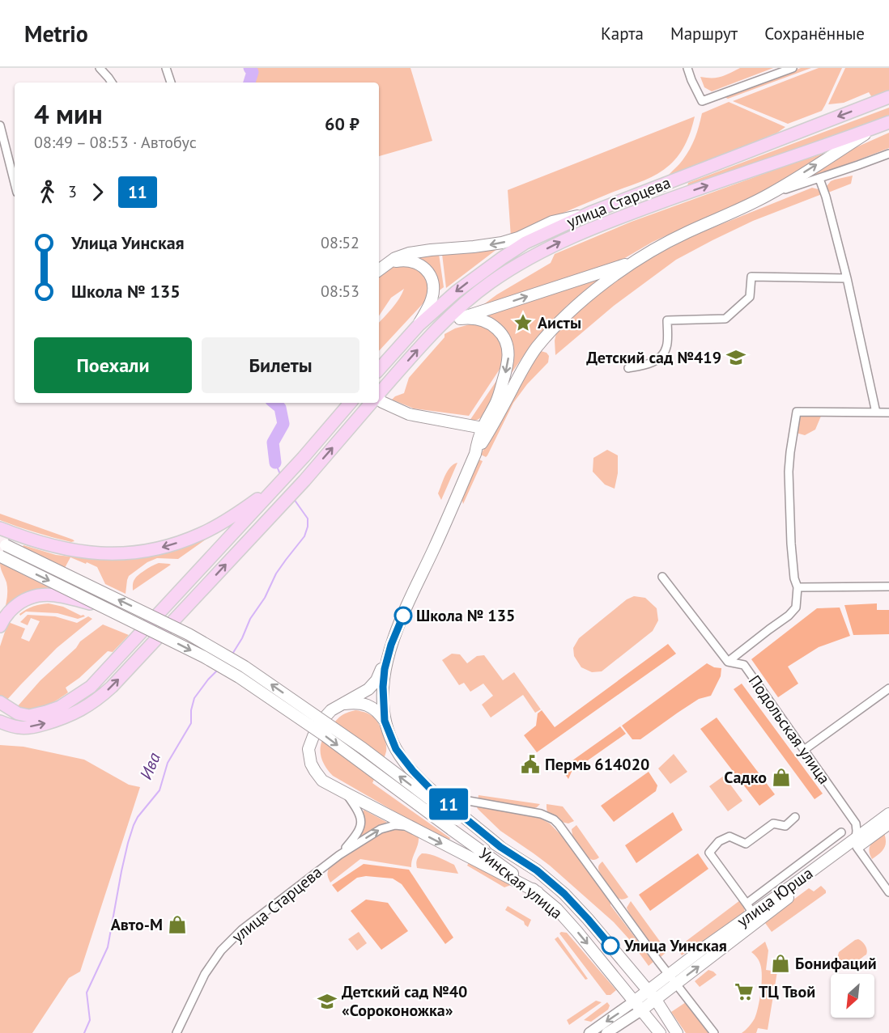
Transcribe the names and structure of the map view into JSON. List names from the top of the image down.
{
  "streets": {
    "main road": ["улица Старцева", "Уинская улица", "улица Юрша"],
    "street": ["Подольская улица"]
  },
  "crossings": [
    ["Подольская улица", "улица Юрша"],
    ["Уинская улица", "улица Юрша"]
  ],
  "water": ["Ива"],
  "places": {
    "place": ["Аисты"],
    "school or university": ["Детский сад №419", "Детский сад №40 «Сороконожка»"],
    "other": ["Школа № 135", "Улица Уинская"],
    "public building": ["Пермь 614020"],
    "shop": ["Садко", "Авто-М", "Бонифаций"],
    "supermarket": ["ТЦ Твой"]
  },
  "lines": ["bus line 11"],
  "north": "bottom left",
  "page": {
    "header": "Metrio",
    "nav": ["Карта", "Маршрут", "Сохранённые"],
    "on_map": "11",
    "heading": ["4 мин", "08:49 – 08:53 · Автобус", "60 ₽"],
    "legs": ["3", "11"],
    "list": [
      {
        "name": "Улица Уинская",
        "value": "08:52"
      },
      {
        "name": "Школа № 135",
        "value": "08:53"
      }
    ],
    "buttons": ["Поехали", "Билеты"]
  }
}
